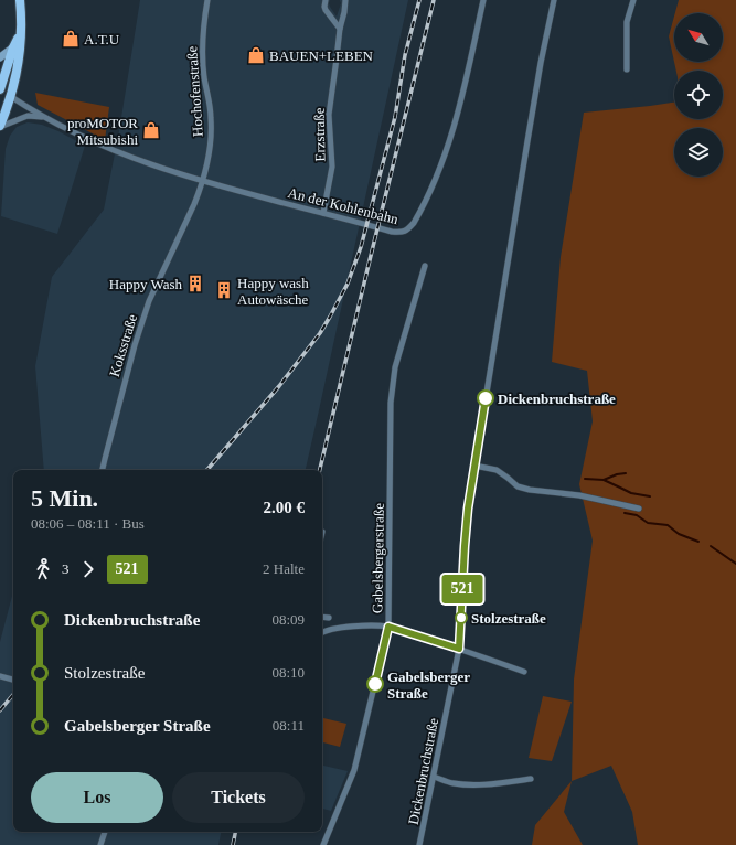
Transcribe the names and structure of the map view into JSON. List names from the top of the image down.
{
  "streets": {
    "street": [
      "Hochofenstraße",
      "Erzstraße",
      "An der Kohlenbahn",
      "Koksstraße",
      "Gabelsbergerstraße",
      "Dickenbruchstraße"
    ]
  },
  "crossings": [
    ["Hochofenstraße", "An der Kohlenbahn"],
    ["Hochofenstraße", "Koksstraße"],
    ["Erzstraße", "An der Kohlenbahn"],
    ["An der Kohlenbahn", "Koksstraße"]
  ],
  "places": {
    "shop": ["A.T.U", "BAUEN+LEBEN", "proMOTOR Mitsubishi"],
    "building": ["Happy Wash", "Happy wash Autowäsche"],
    "other": ["Dickenbruchstraße", "Stolzestraße", "Gabelsberger Straße"]
  },
  "lines": ["bus line 521"],
  "north": "top left",
  "page": {
    "on_map": "521",
    "heading": ["5 Min.", "08:06 – 08:11 · Bus", "2.00 €"],
    "legs": ["3", "521", "2 Halte"],
    "list": [
      {
        "name": "Dickenbruchstraße",
        "value": "08:09"
      },
      {
        "name": "Stolzestraße",
        "value": "08:10"
      },
      {
        "name": "Gabelsberger Straße",
        "value": "08:11"
      }
    ],
    "buttons": ["Los", "Tickets"]
  }
}
